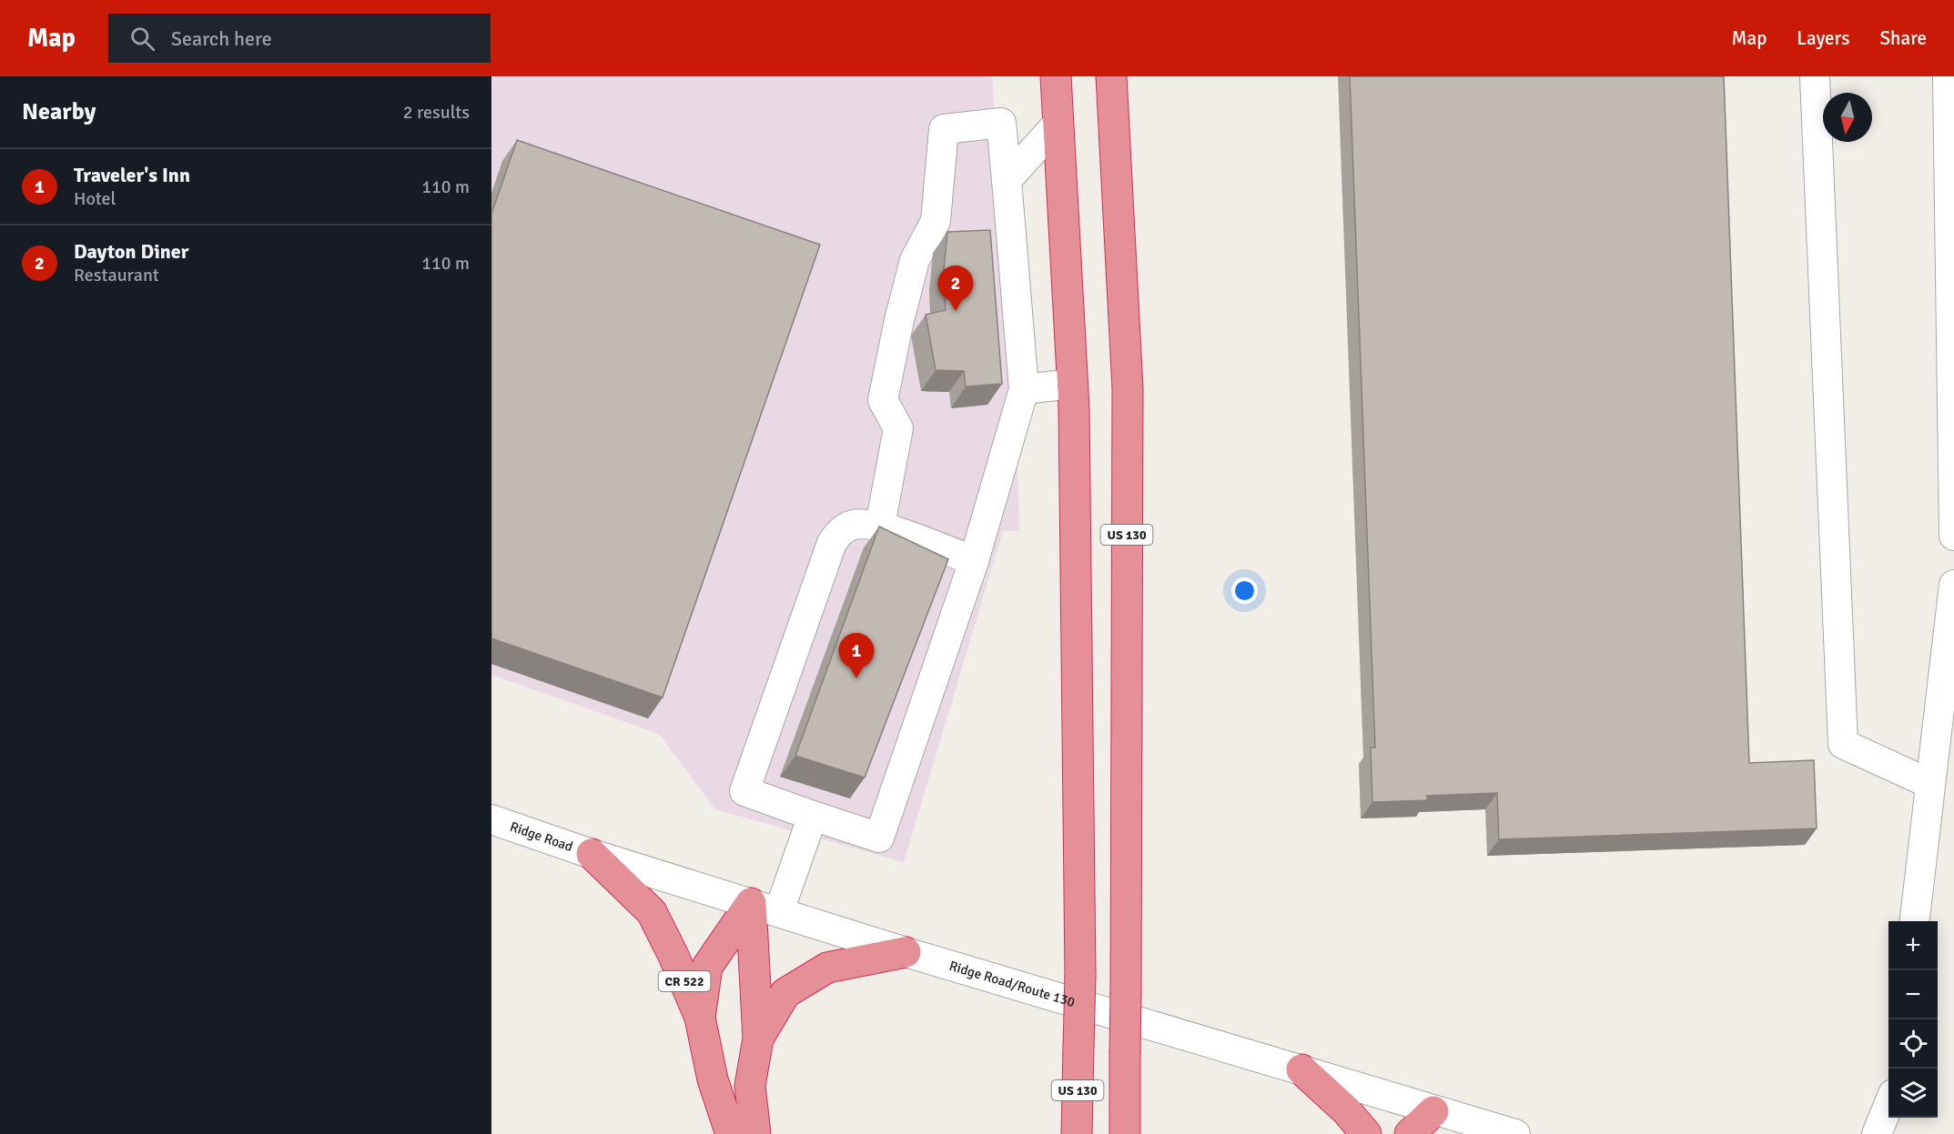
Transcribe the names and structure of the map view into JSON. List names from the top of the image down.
{
  "streets": {
    "highway": ["US 130", "CR 522"],
    "street": ["Ridge Road", "Ridge Road/Route 130"]
  },
  "crossings": [
    ["Ridge Road", "CR 522"],
    ["Ridge Road", "Ridge Road/Route 130"],
    ["CR 522", "Ridge Road/Route 130"]
  ],
  "north": "bottom",
  "page": {
    "header": "Map",
    "search": "Search here",
    "nav": ["Map", "Layers", "Share"],
    "heading": ["Nearby", "2 results"],
    "list": [
      {
        "mark": "1",
        "name": "Traveler's Inn",
        "note": "Hotel",
        "value": "110 m"
      },
      {
        "mark": "2",
        "name": "Dayton Diner",
        "note": "Restaurant",
        "value": "110 m"
      }
    ],
    "pins": ["2", "1"],
    "map_buttons": ["+", "−"]
  }
}
